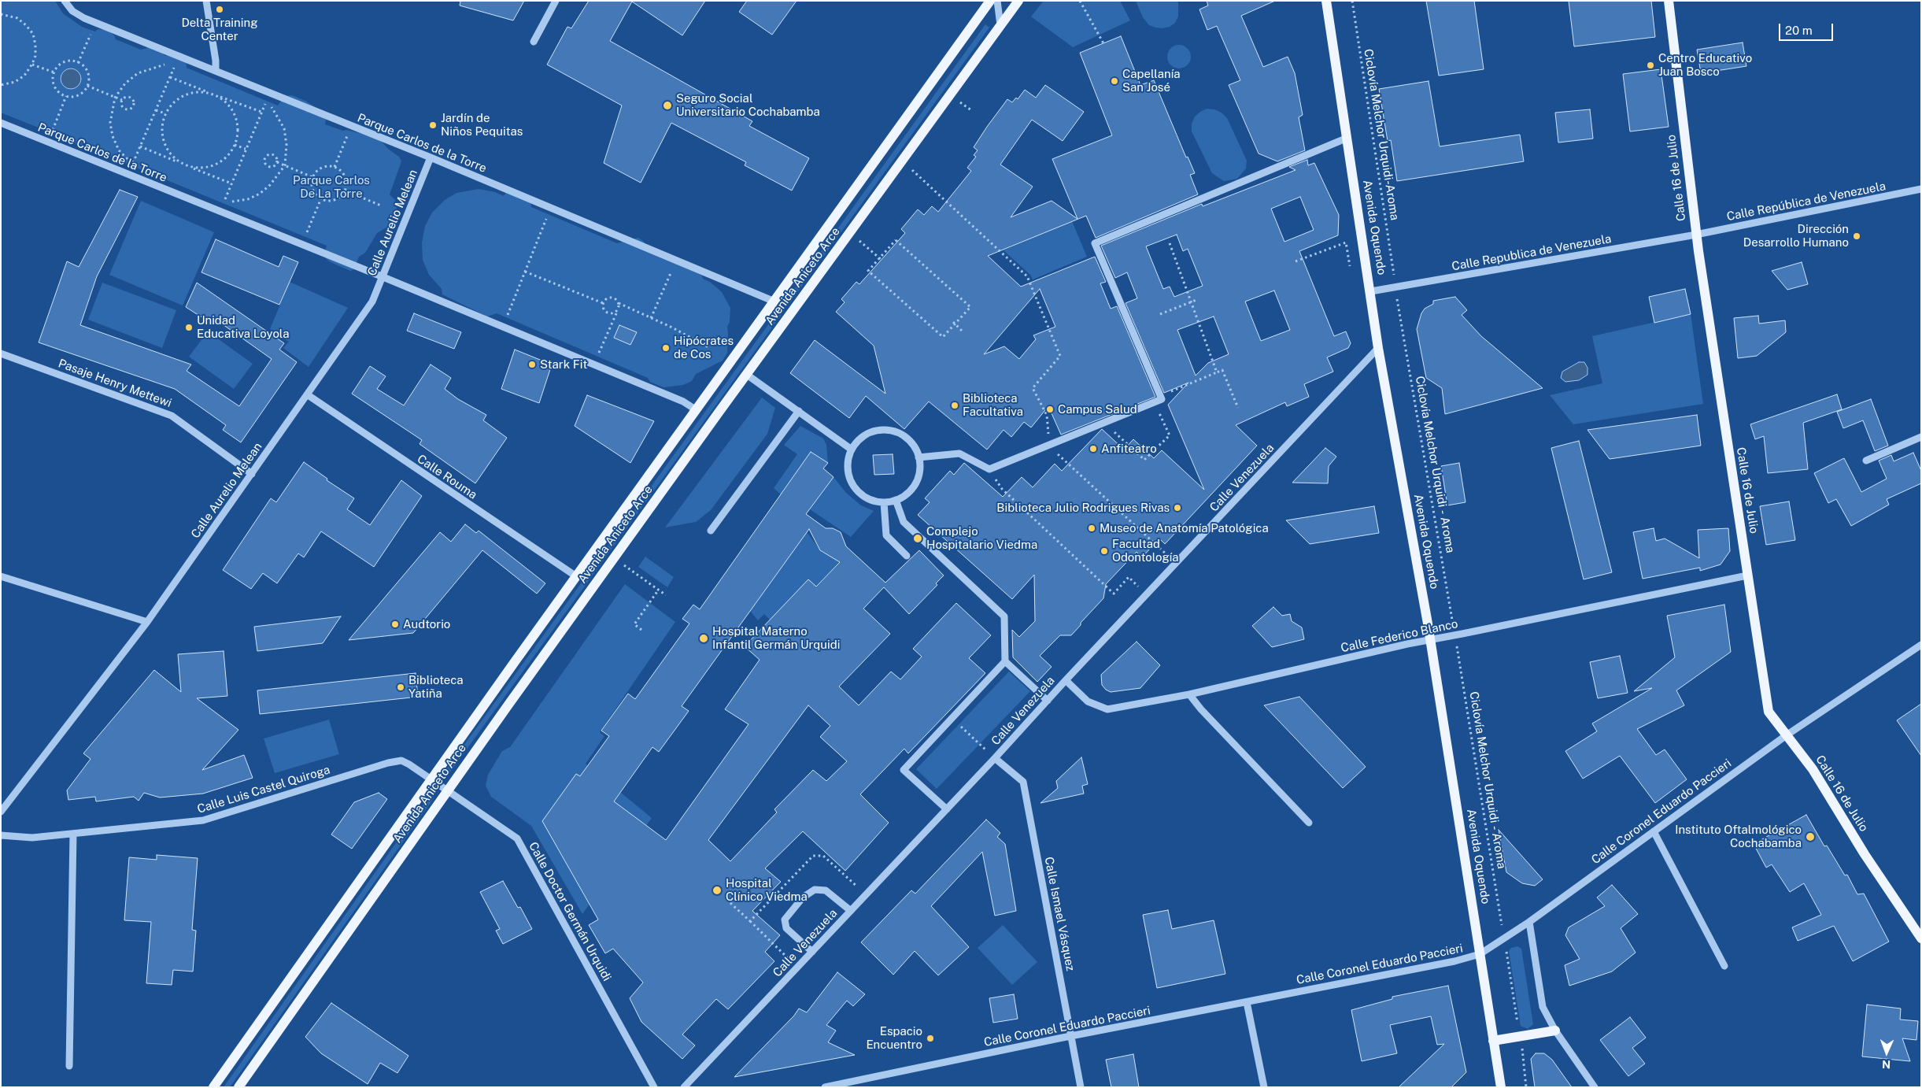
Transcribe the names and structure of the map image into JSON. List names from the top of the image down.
{
  "streets": {
    "main road": ["Calle 16 de Julio", "Avenida Oquendo", "Avenida Aniceto Arce"],
    "street": [
      "Parque Carlos de la Torre",
      "Calle República de Venezuela",
      "Calle Aurelio Melean",
      "Calle Republica de Venezuela",
      "Pasaje Henry Mettewi",
      "Calle Rouma",
      "Calle Venezuela",
      "Calle Federico Blanco",
      "Calle Luis Castel Quiroga",
      "Calle Coronel Eduardo Paccieri",
      "Calle Doctor Germán Urquidi",
      "Calle Ismael Vásquez"
    ],
    "path": ["Ciclovía Melchor Urquidi-Aroma", "Ciclovía Melchor Urquidi - Aroma"]
  },
  "crossings": [
    ["Parque Carlos de la Torre", "Calle Aurelio Melean"],
    ["Parque Carlos de la Torre", "Avenida Aniceto Arce"],
    ["Calle 16 de Julio", "Calle República de Venezuela"],
    ["Calle 16 de Julio", "Calle Republica de Venezuela"],
    ["Calle 16 de Julio", "Calle Federico Blanco"],
    ["Calle 16 de Julio", "Calle Coronel Eduardo Paccieri"],
    ["Calle República de Venezuela", "Calle Republica de Venezuela"],
    ["Calle Aurelio Melean", "Pasaje Henry Mettewi"],
    ["Calle Aurelio Melean", "Calle Rouma"],
    ["Avenida Oquendo", "Calle Republica de Venezuela"],
    ["Avenida Oquendo", "Calle Venezuela"],
    ["Avenida Oquendo", "Calle Federico Blanco"],
    ["Avenida Oquendo", "Calle Coronel Eduardo Paccieri"],
    ["Avenida Aniceto Arce", "Calle Rouma"],
    ["Avenida Aniceto Arce", "Calle Luis Castel Quiroga"],
    ["Avenida Aniceto Arce", "Calle Doctor Germán Urquidi"],
    ["Calle Venezuela", "Calle Federico Blanco"],
    ["Calle Venezuela", "Calle Ismael Vásquez"],
    ["Calle Luis Castel Quiroga", "Calle Doctor Germán Urquidi"],
    ["Calle Coronel Eduardo Paccieri", "Calle Ismael Vásquez"]
  ],
  "parks": ["Parque Carlos De La Torre"],
  "places": [
    "Delta Training Center",
    "Centro Educativo Juan Bosco",
    "Capellanía San José",
    "Seguro Social Universitario Cochabamba",
    "Jardín de Niños Pequitas",
    "Dirección Desarrollo Humano",
    "Unidad Educativa Loyola",
    "Hipócrates de Cos",
    "Stark Fit",
    "Biblioteca Facultativa",
    "Campus Salud",
    "Anfiteatro",
    "Biblioteca Julio Rodrigues Rivas",
    "Museo de Anatomía Patológica",
    "Complejo Hospitalario Viedma",
    "Facultad Odontología",
    "Audtorio",
    "Hospital Materno Infantil Germán Urquidi",
    "Biblioteca Yatiña",
    "Instituto Oftalmológico Cochabamba",
    "Hospital Clínico Viedma",
    "Espacio Encuentro"
  ],
  "scale_bar": "20 m",
  "north": "bottom"
}
